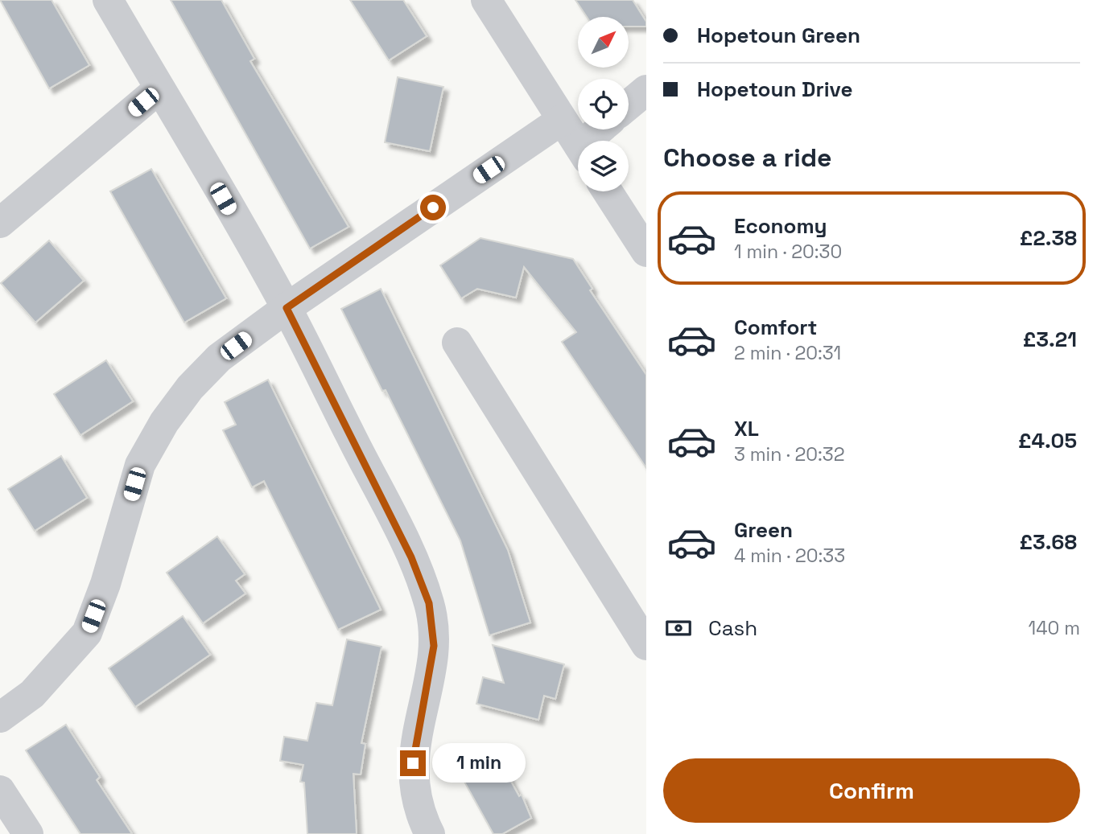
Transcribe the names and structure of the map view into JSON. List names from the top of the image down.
{
  "north": "top right",
  "page": {
    "banner": ["Hopetoun Green", "Hopetoun Drive"],
    "heading": "Choose a ride",
    "list": [
      {
        "name": "Economy",
        "note": "1 min · 20:30",
        "value": "£2.38"
      },
      {
        "name": "Comfort",
        "note": "2 min · 20:31",
        "value": "£3.21"
      },
      {
        "name": "XL",
        "note": "3 min · 20:32",
        "value": "£4.05"
      },
      {
        "name": "Green",
        "note": "4 min · 20:33",
        "value": "£3.68"
      }
    ],
    "pay": ["Cash", "140 m"],
    "bubble": "1 min",
    "buttons": "Confirm"
  }
}
